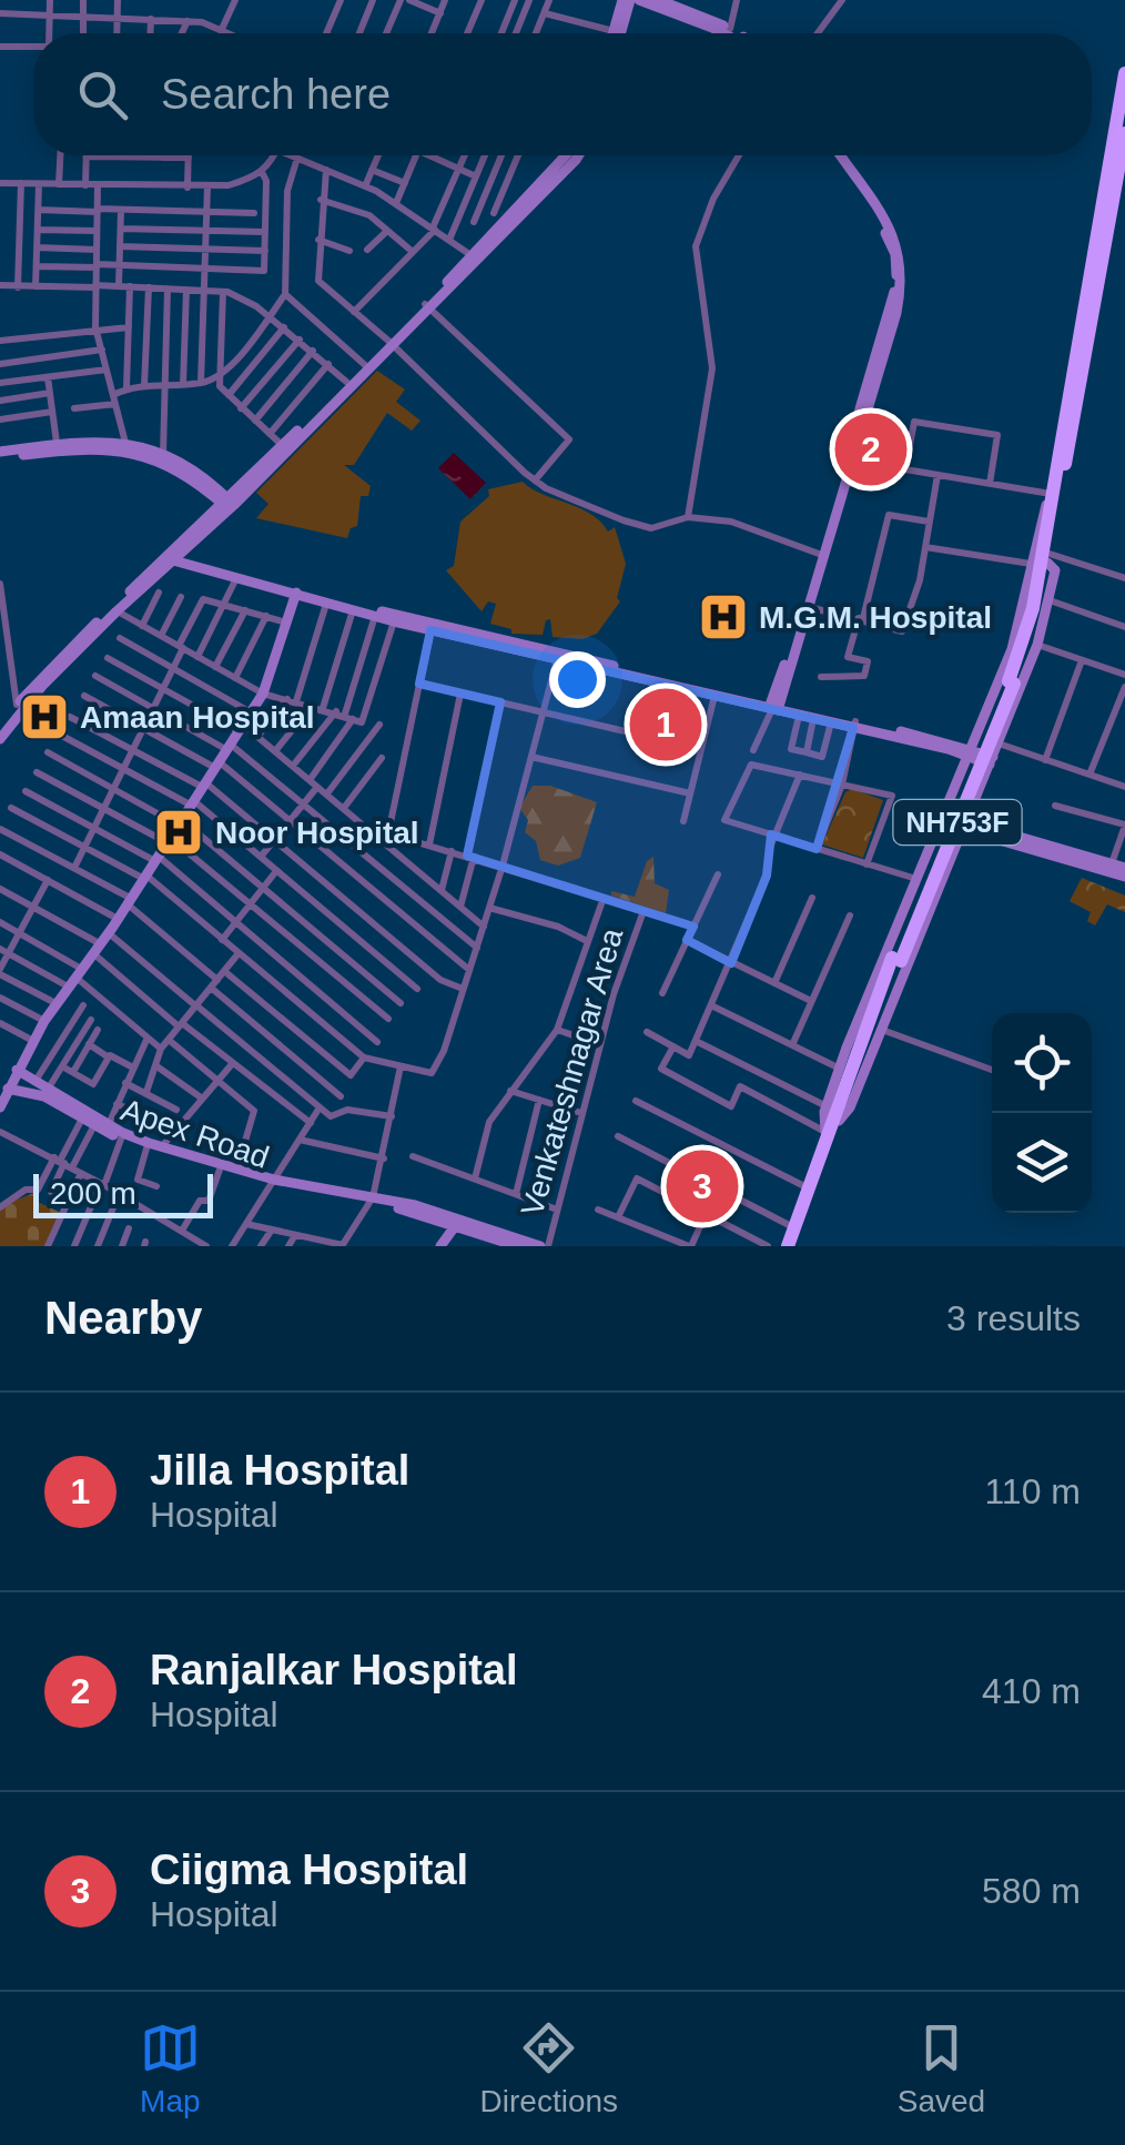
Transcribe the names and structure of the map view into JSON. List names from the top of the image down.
{
  "streets": {
    "highway": ["NH753F"],
    "street": ["Venkateshnagar Area", "Apex Road"]
  },
  "places": {
    "hospital": ["M.G.M. Hospital", "Amaan Hospital", "Noor Hospital"]
  },
  "scale_bar": "200 m",
  "page": {
    "search": "Search here",
    "pins": ["2", "1", "3"],
    "scale": "200 m",
    "heading": ["Nearby", "3 results"],
    "list": [
      {
        "mark": "1",
        "name": "Jilla Hospital",
        "note": "Hospital",
        "value": "110 m"
      },
      {
        "mark": "2",
        "name": "Ranjalkar Hospital",
        "note": "Hospital",
        "value": "410 m"
      },
      {
        "mark": "3",
        "name": "Ciigma Hospital",
        "note": "Hospital",
        "value": "580 m"
      }
    ],
    "nav": ["Map", "Directions", "Saved"]
  }
}
